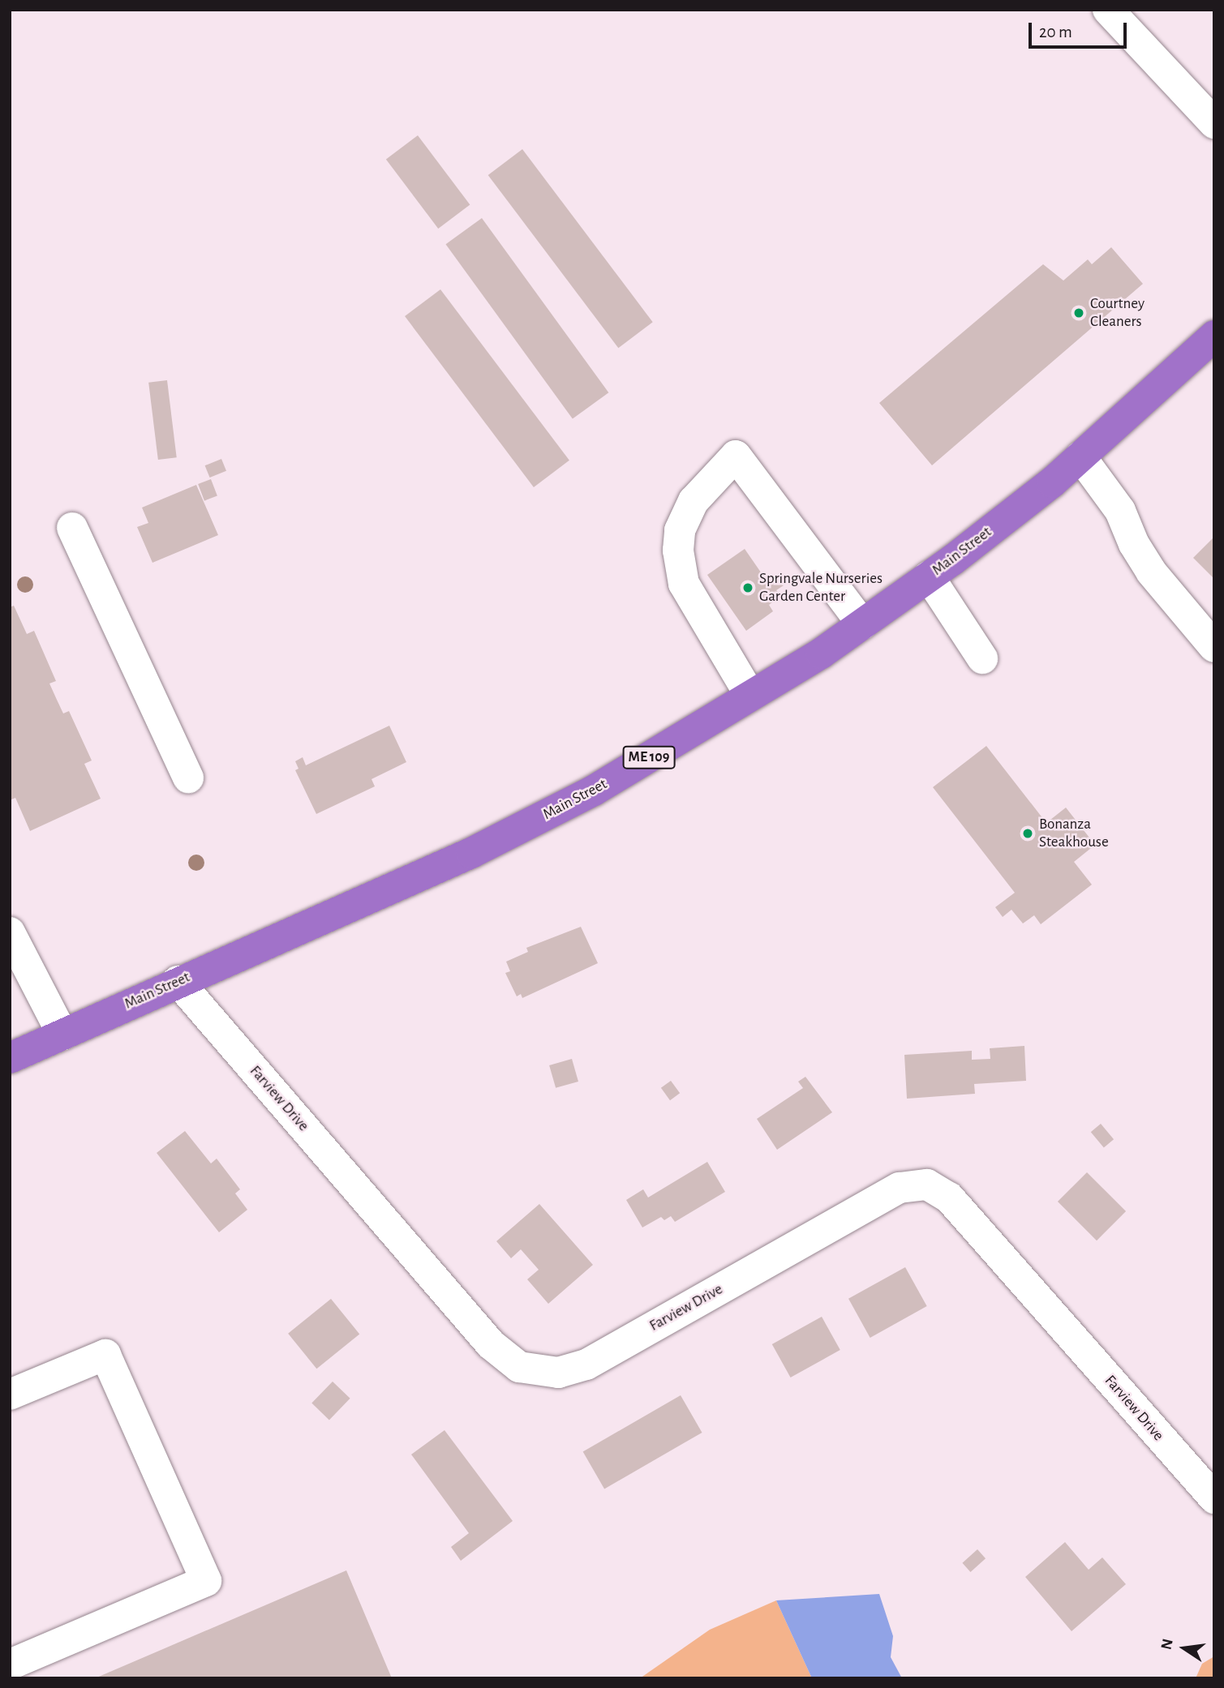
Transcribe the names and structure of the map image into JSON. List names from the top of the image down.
{
  "streets": {
    "highway": ["Main Street", "ME 109"],
    "street": ["Farview Drive"]
  },
  "crossings": [
    ["Main Street", "Farview Drive"]
  ],
  "places": ["Courtney Cleaners", "Springvale Nurseries Garden Center", "Bonanza Steakhouse"],
  "scale_bar": "20 m",
  "north": "left"
}
